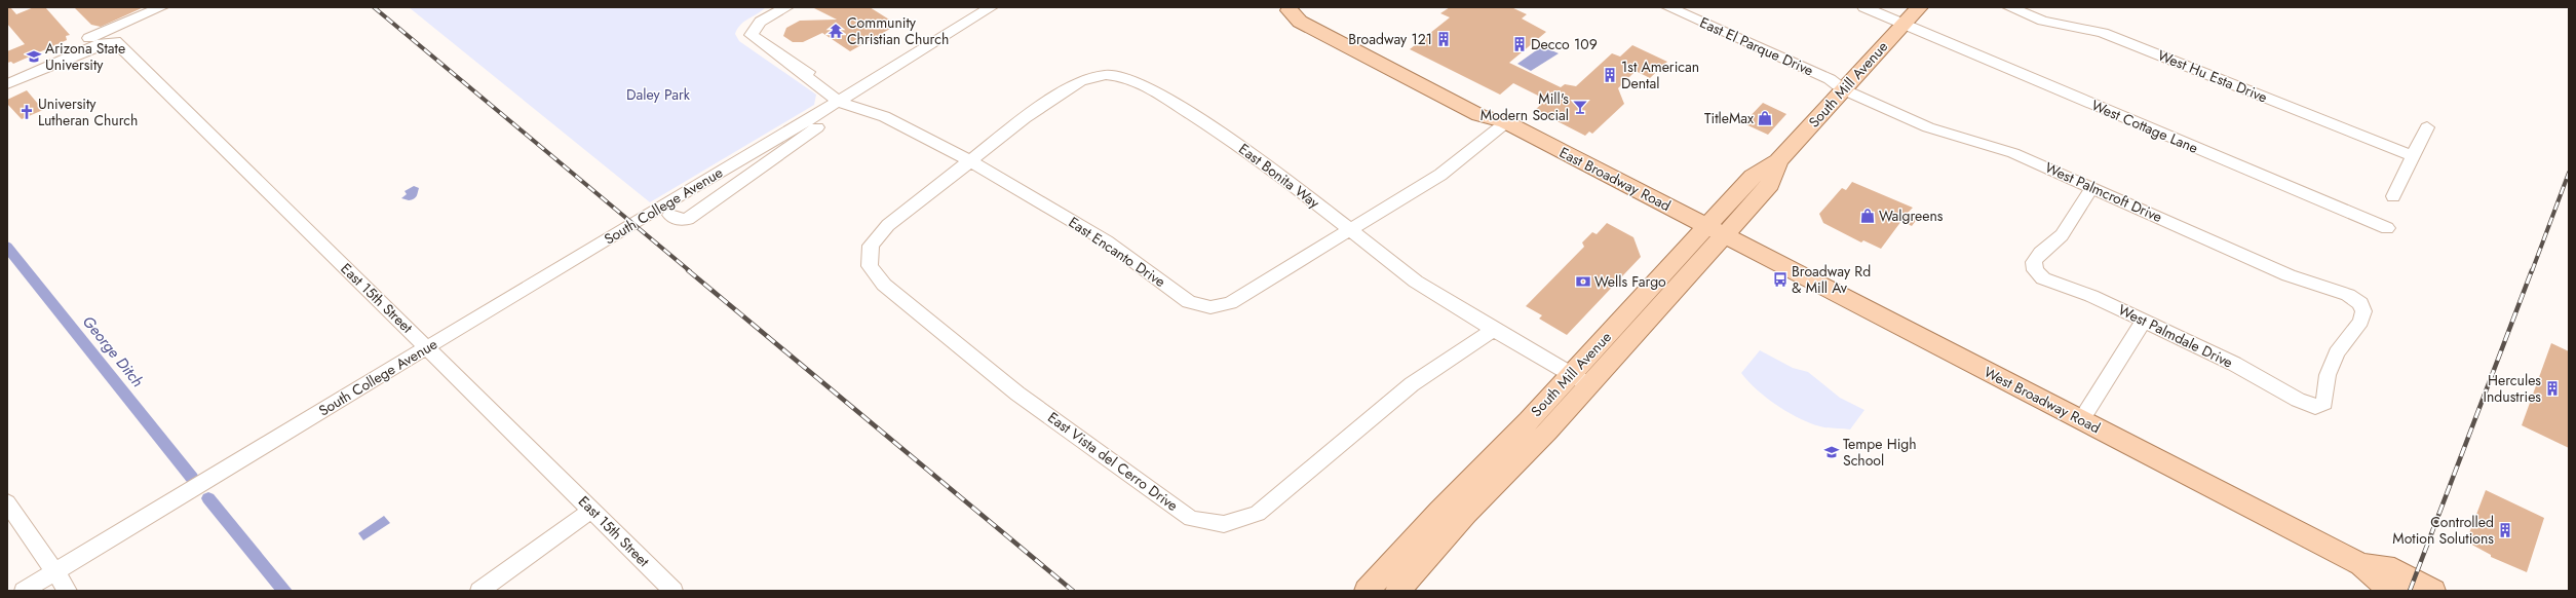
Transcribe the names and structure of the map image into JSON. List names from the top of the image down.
{
  "streets": {
    "main road": ["South Mill Avenue", "East Broadway Road", "West Broadway Road"],
    "street": [
      "East El Parque Drive",
      "West Hu Esta Drive",
      "West Cottage Lane",
      "East Bonita Way",
      "West Palmcroft Drive",
      "South College Avenue",
      "East Encanto Drive",
      "East 15th Street",
      "West Palmdale Drive",
      "East Vista del Cerro Drive"
    ]
  },
  "crossings": [
    ["East El Parque Drive", "South Mill Avenue"],
    ["East El Parque Drive", "West Palmcroft Drive"],
    ["South Mill Avenue", "West Cottage Lane"],
    ["South Mill Avenue", "East Bonita Way"],
    ["South Mill Avenue", "East Broadway Road"],
    ["South Mill Avenue", "West Palmcroft Drive"],
    ["South Mill Avenue", "West Broadway Road"],
    ["East Bonita Way", "East Encanto Drive"],
    ["East Bonita Way", "East Vista del Cerro Drive"],
    ["East Broadway Road", "East Encanto Drive"],
    ["East Broadway Road", "West Broadway Road"],
    ["West Palmcroft Drive", "West Palmdale Drive"],
    ["South College Avenue", "East Encanto Drive"],
    ["South College Avenue", "East 15th Street"],
    ["East Encanto Drive", "East Vista del Cerro Drive"]
  ],
  "water": ["George Ditch"],
  "parks": ["Daley Park"],
  "places": {
    "temple": ["Community Christian Church"],
    "building": [
      "Broadway 121",
      "Decco 109",
      "1st American Dental",
      "Hercules Industries",
      "Controlled Motion Solutions"
    ],
    "school or university": ["Arizona State University", "Tempe High School"],
    "bar": ["Mill's Modern Social"],
    "church": ["University Lutheran Church"],
    "shop": ["TitleMax", "Walgreens"],
    "bus stop": ["Broadway Rd & Mill Av"],
    "bank": ["Wells Fargo"]
  }
}
